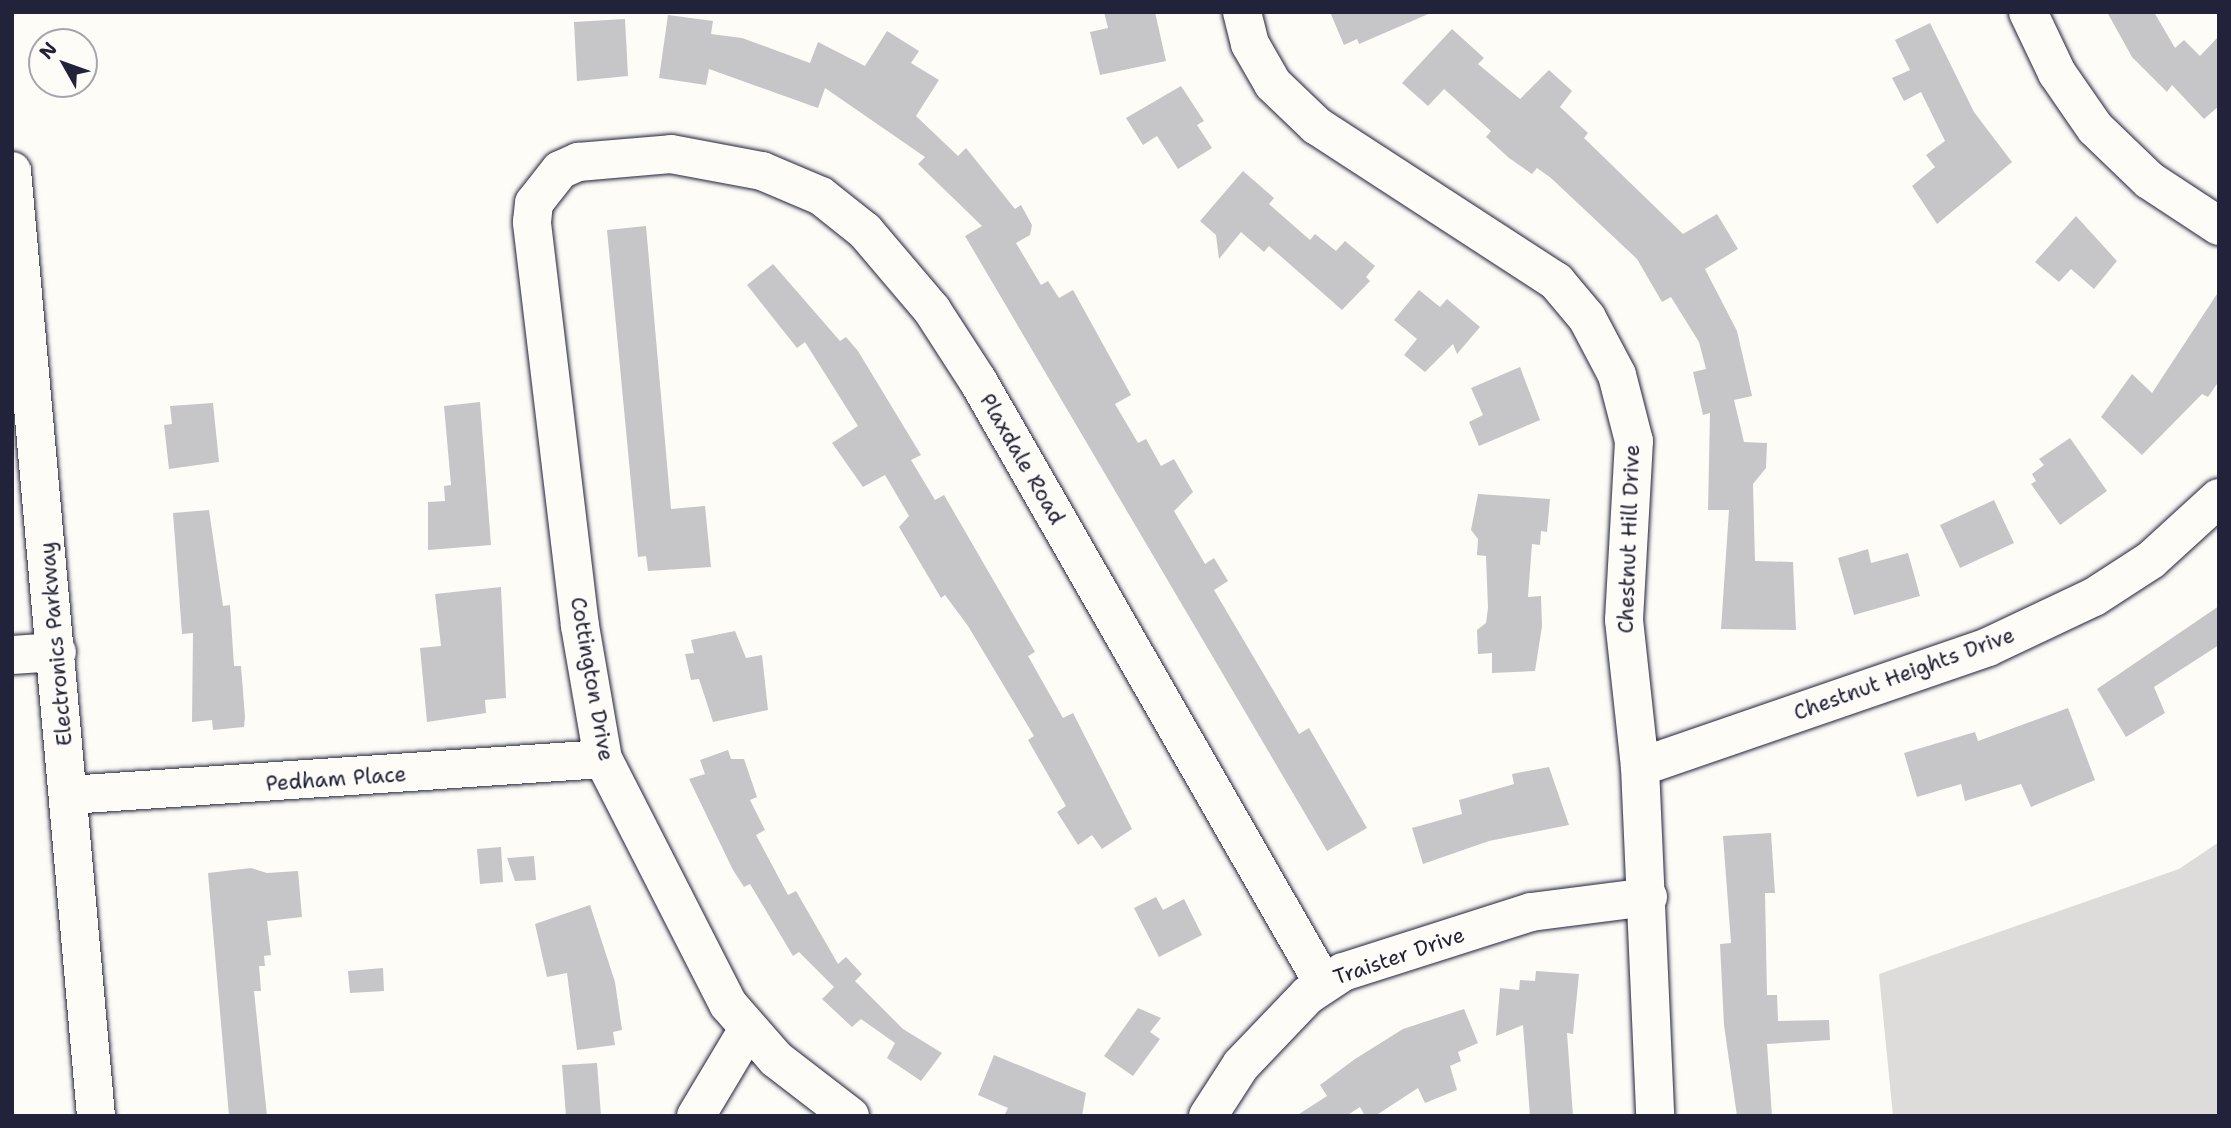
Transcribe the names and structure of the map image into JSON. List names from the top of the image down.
{
  "streets": {
    "street": [
      "Plaxdale Road",
      "Chestnut Hill Drive",
      "Electronics Parkway",
      "Chestnut Heights Drive",
      "Cottington Drive",
      "Pedham Place",
      "Traister Drive"
    ]
  },
  "crossings": [
    ["Plaxdale Road", "Cottington Drive"],
    ["Plaxdale Road", "Traister Drive"],
    ["Chestnut Hill Drive", "Chestnut Heights Drive"],
    ["Chestnut Hill Drive", "Traister Drive"],
    ["Electronics Parkway", "Pedham Place"],
    ["Cottington Drive", "Pedham Place"]
  ],
  "north": "top left"
}
